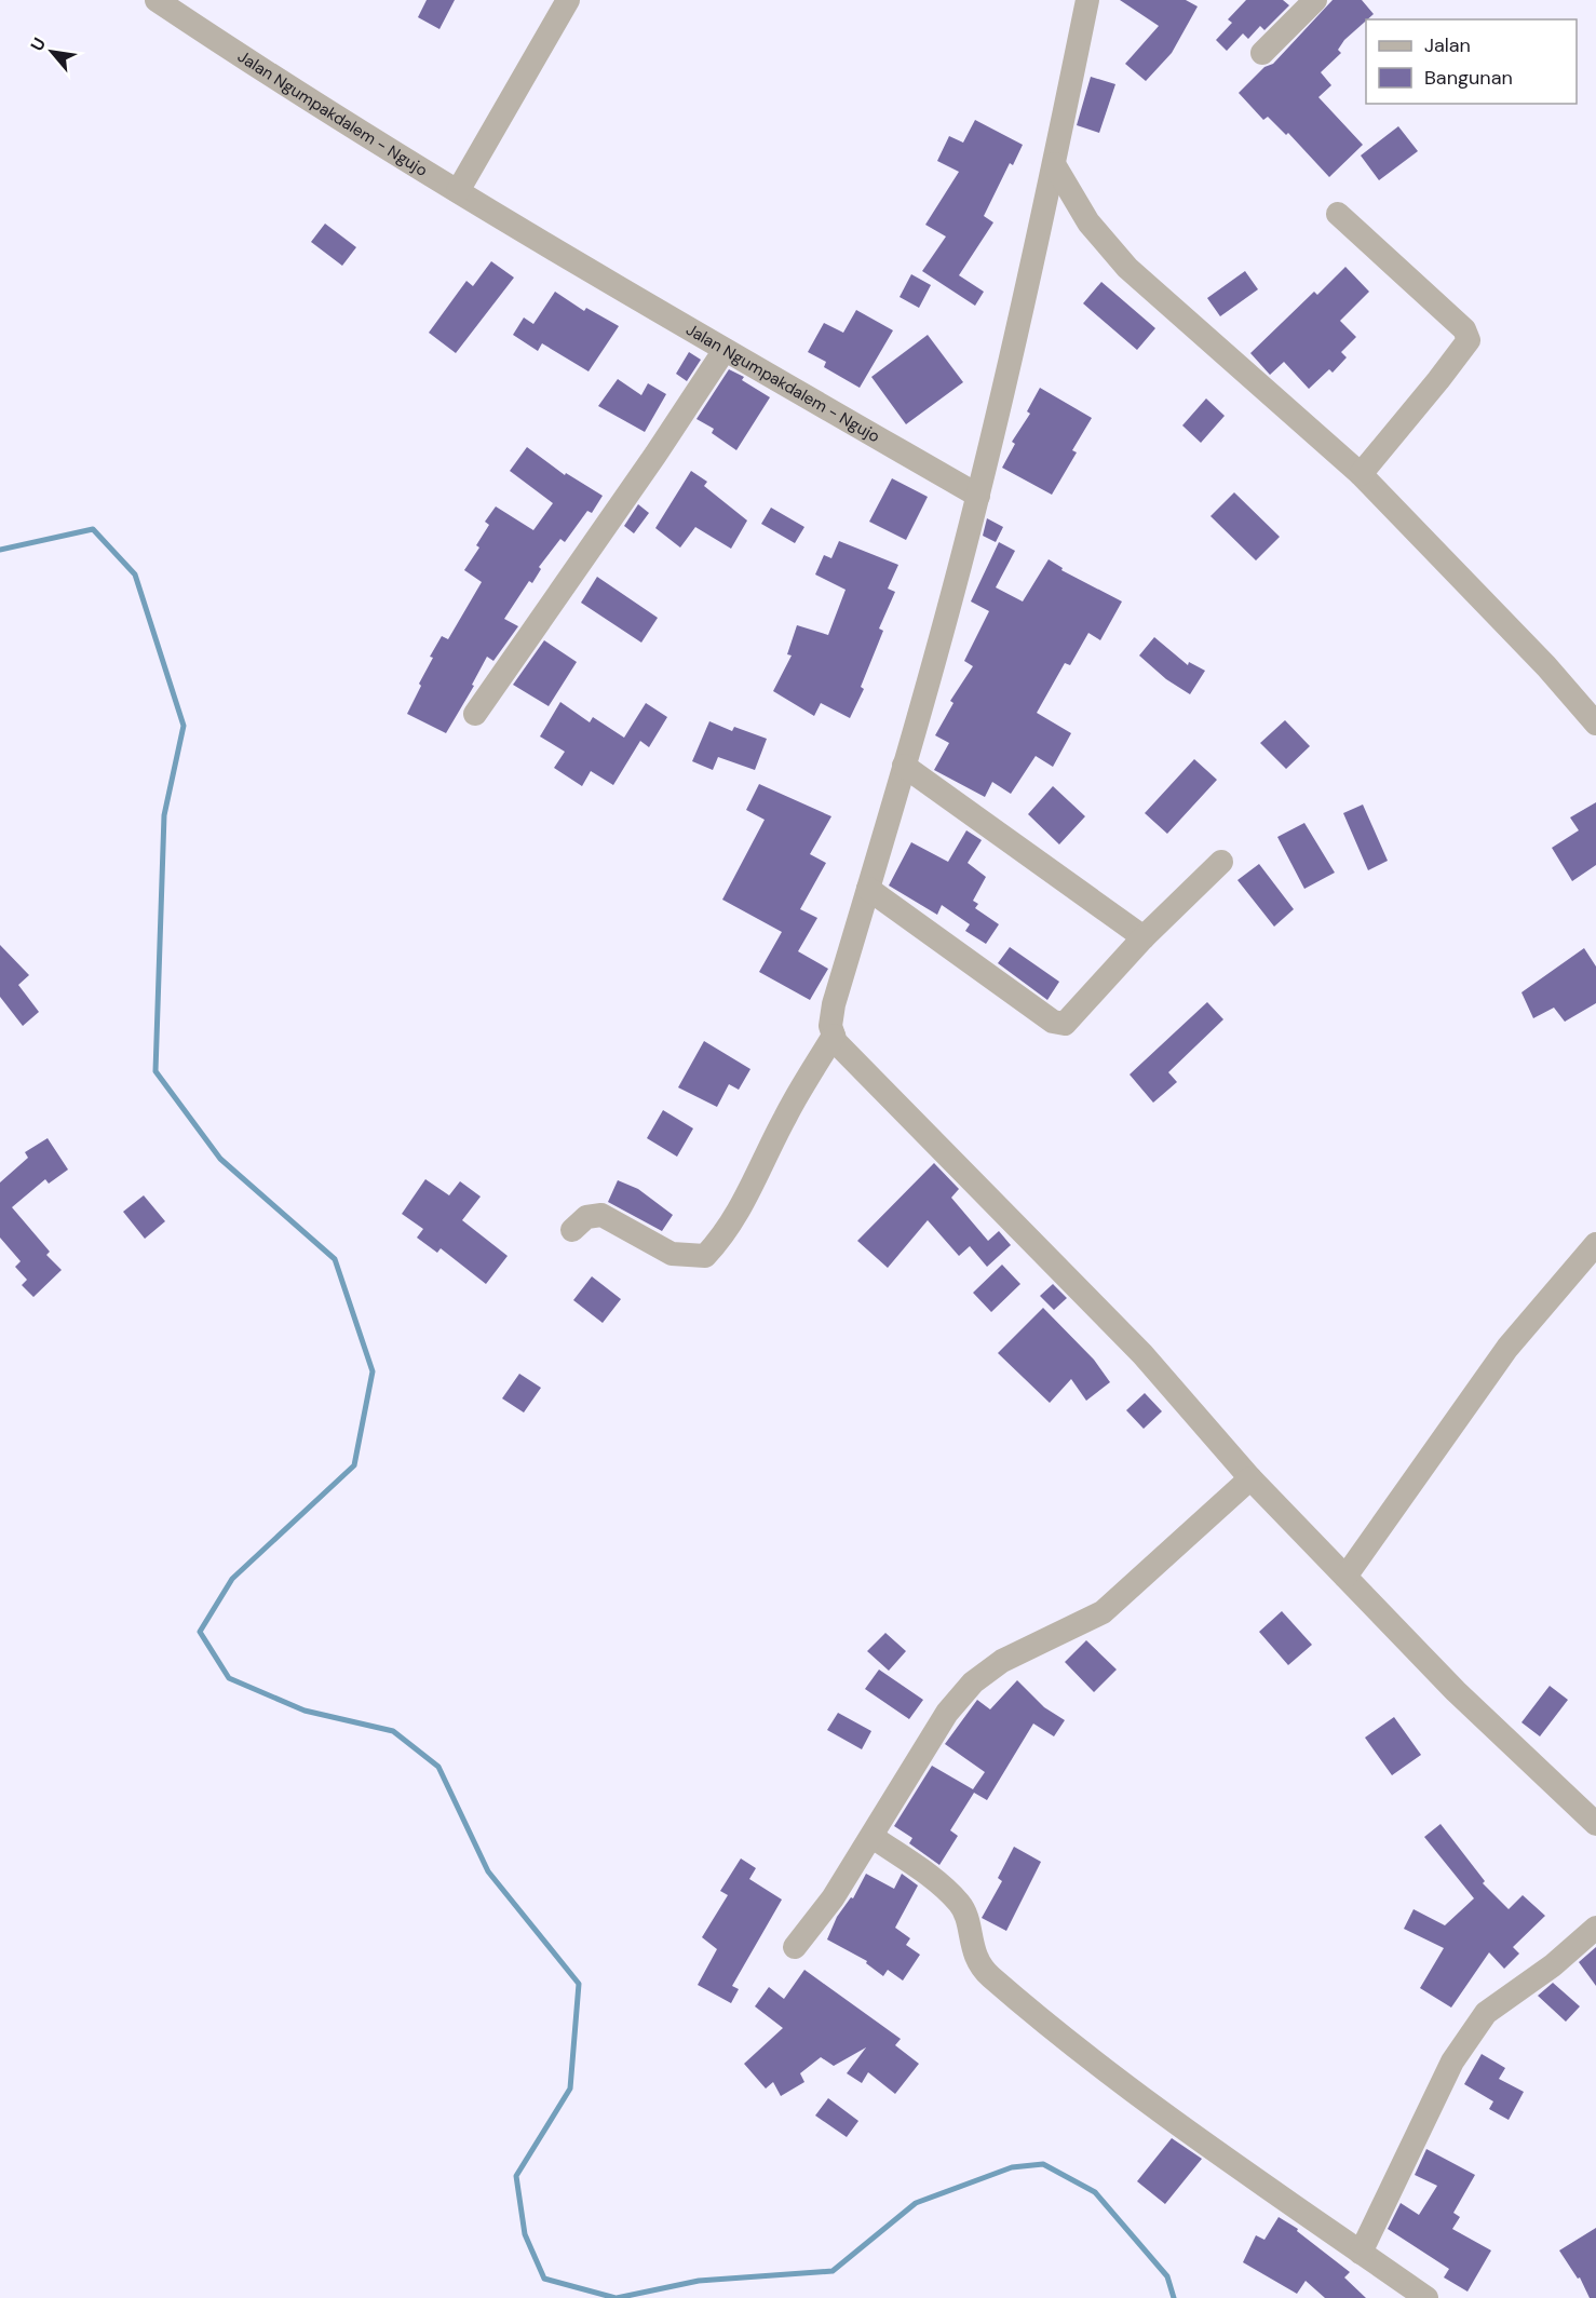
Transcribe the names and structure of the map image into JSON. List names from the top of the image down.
{
  "streets": {
    "street": ["Jalan Ngumpakdalem - Ngujo"]
  },
  "legend": ["Jalan", "Bangunan"],
  "north": "top left"
}
